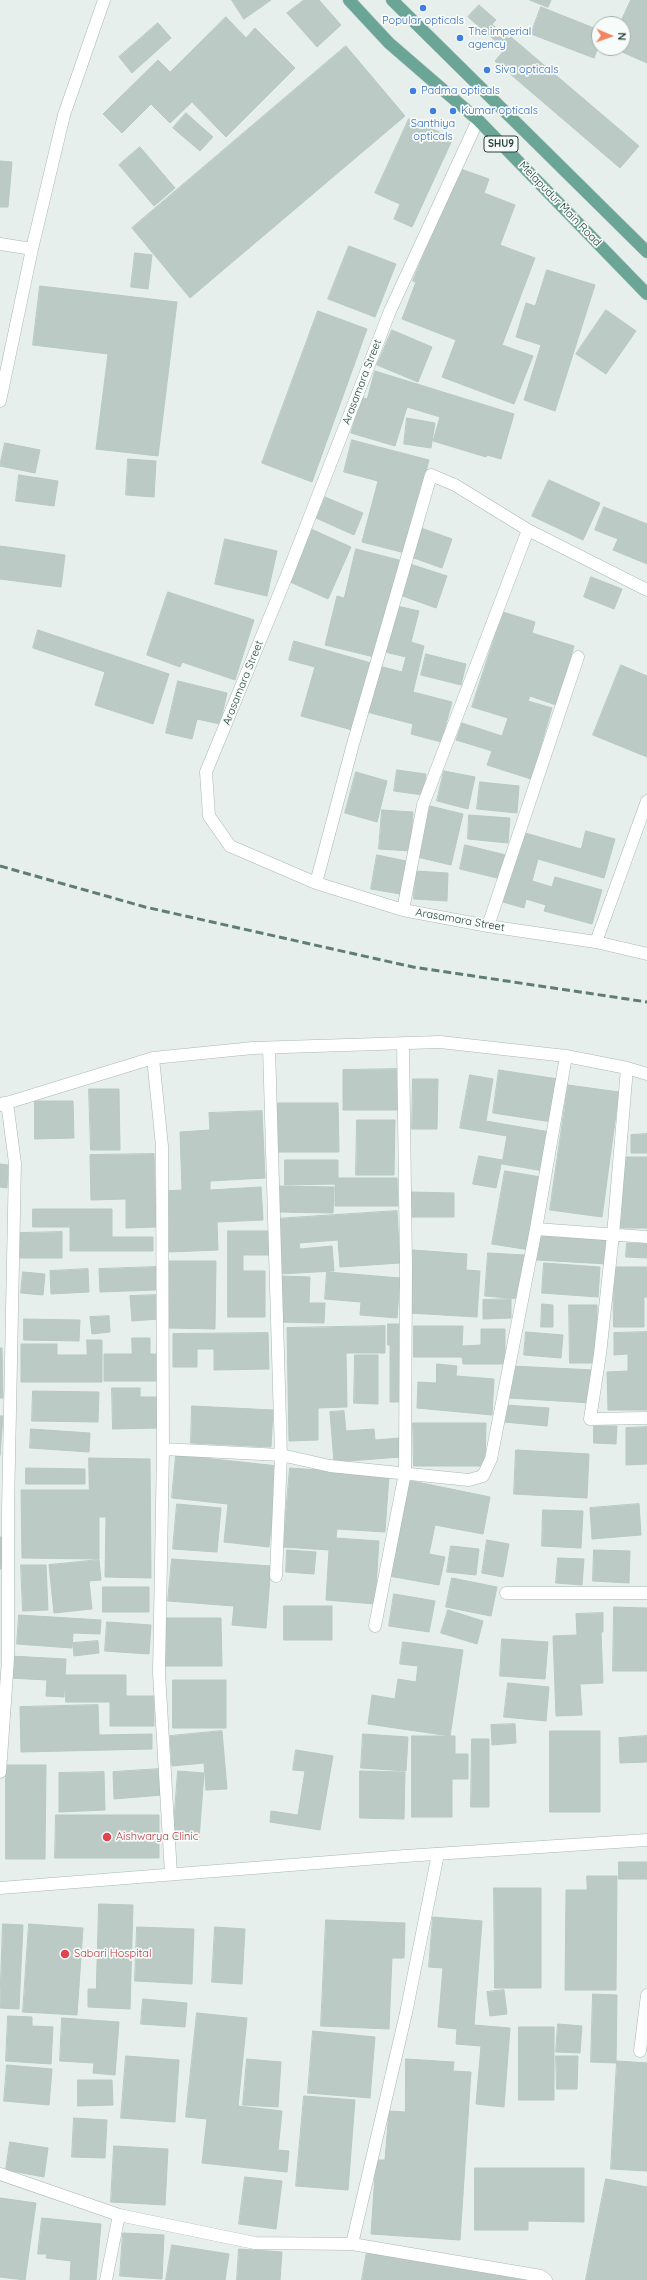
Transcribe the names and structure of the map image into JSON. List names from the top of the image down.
{
  "streets": {
    "main road": ["SHU9", "Melapudur Main Road"],
    "street": ["Arasamara Street"]
  },
  "crossings": [
    ["Melapudur Main Road", "Arasamara Street"]
  ],
  "places": [
    "Popular opticals",
    "The imperial agency",
    "Siva opticals",
    "Padma opticals",
    "Santhiya opticals",
    "Kumar opticals",
    "Aishwarya Clinic",
    "Sabari Hospital"
  ],
  "north": "right"
}
